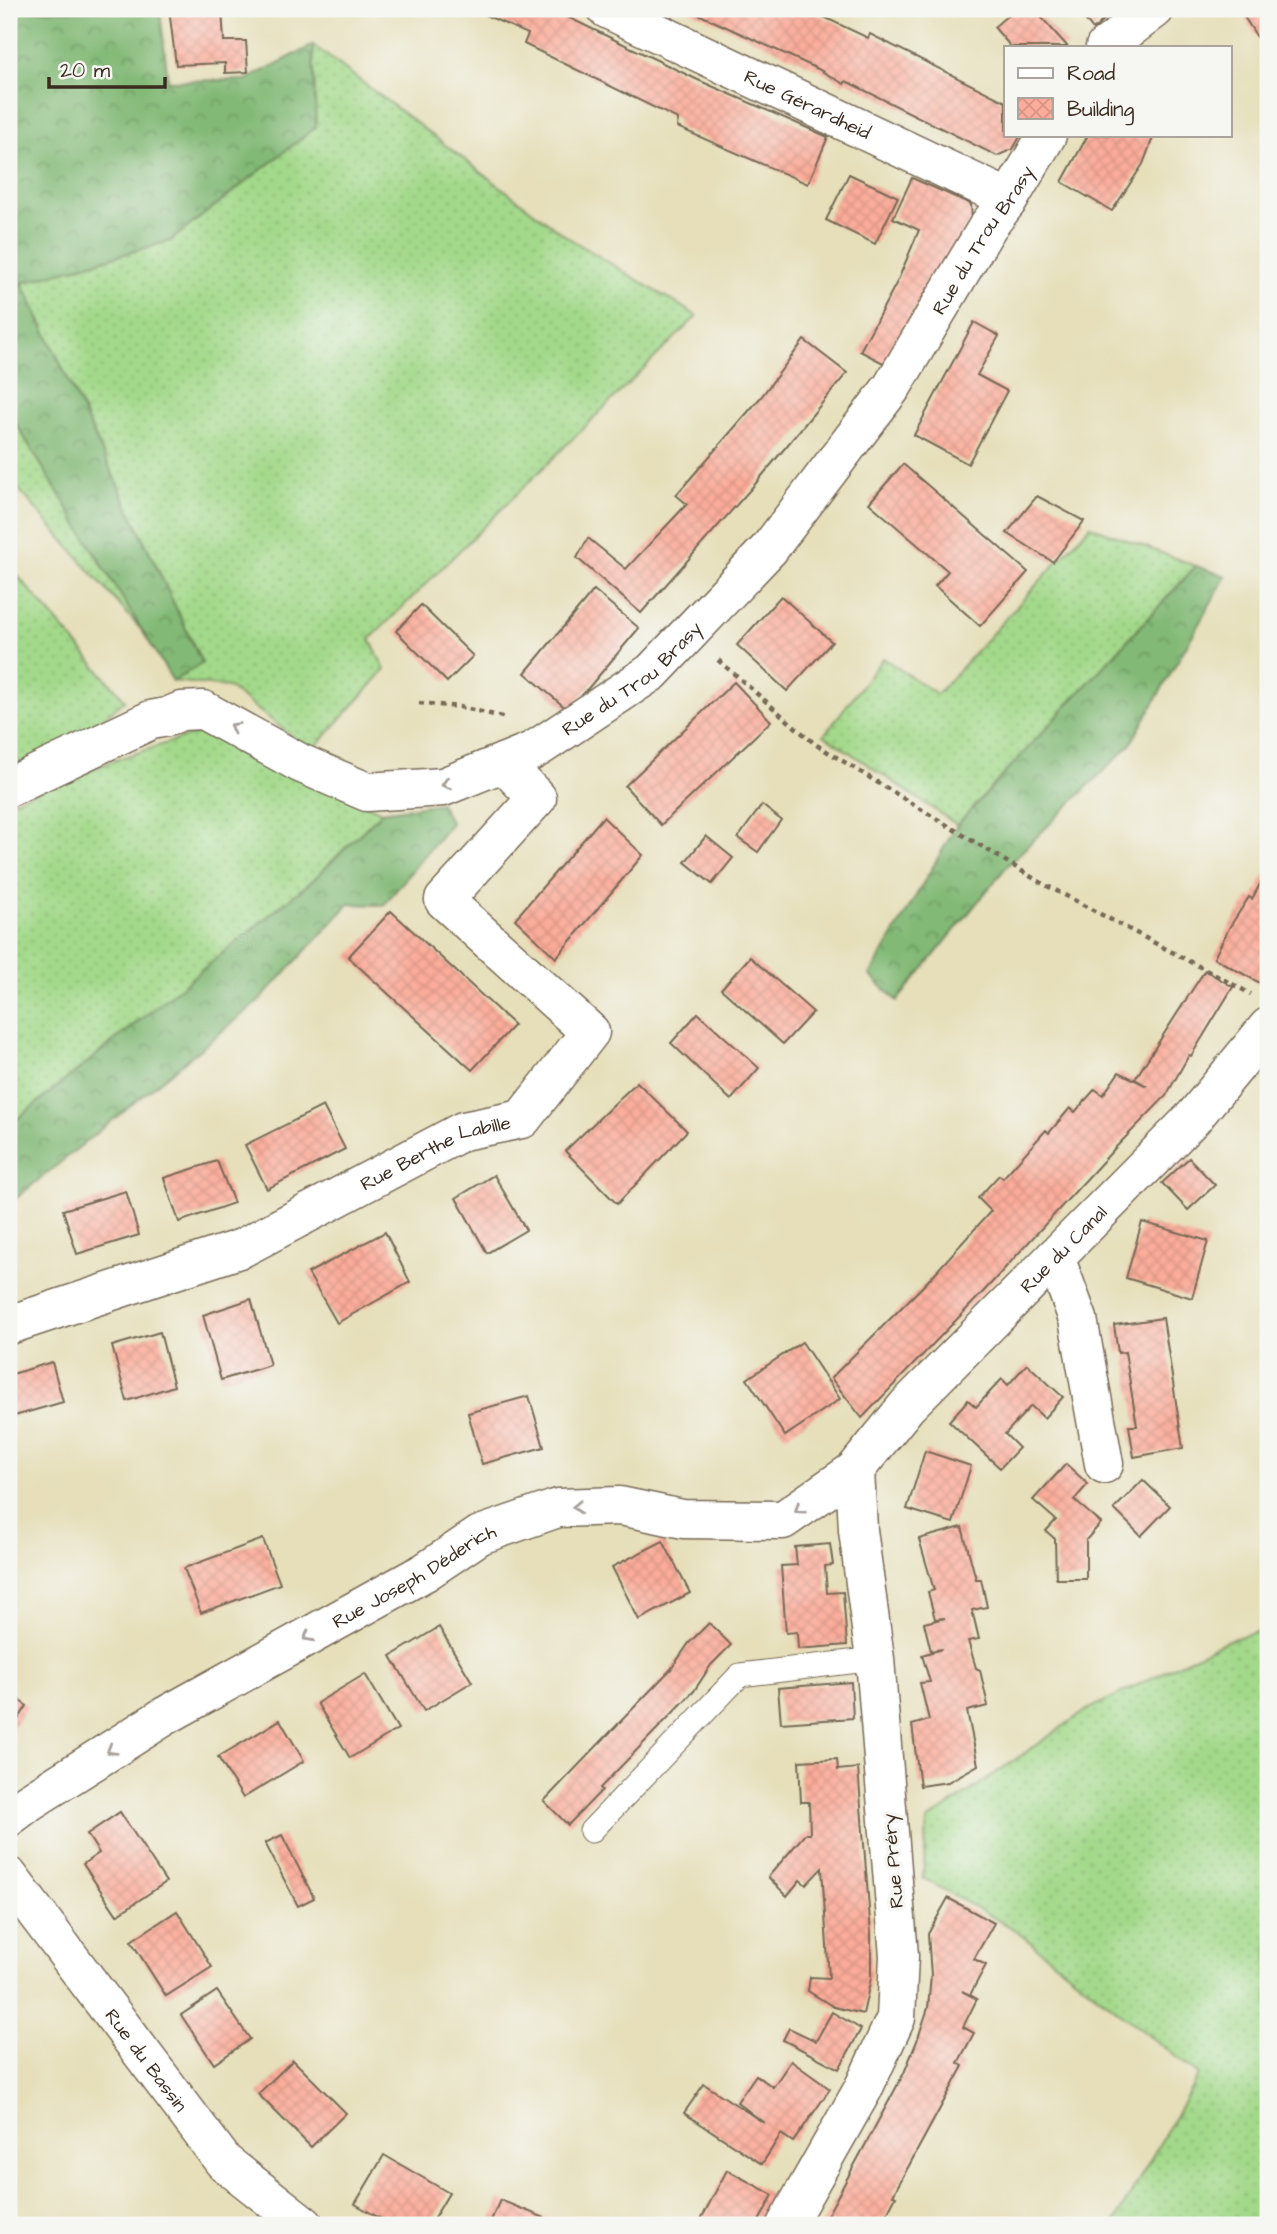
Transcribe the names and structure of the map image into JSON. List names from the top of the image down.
{
  "streets": {
    "street": [
      "Rue Gérardheid",
      "Rue du Trou Brasy",
      "Rue Berthe Labille",
      "Rue du Canal",
      "Rue Joseph Déderich",
      "Rue Préry",
      "Rue du Bassin"
    ]
  },
  "crossings": [
    ["Rue Gérardheid", "Rue du Trou Brasy"],
    ["Rue du Trou Brasy", "Rue Berthe Labille"],
    ["Rue du Canal", "Rue Joseph Déderich"],
    ["Rue du Canal", "Rue Préry"],
    ["Rue Joseph Déderich", "Rue Préry"]
  ],
  "one_way": ["Rue du Trou Brasy", "Rue Joseph Déderich"],
  "legend": ["Road", "Building"],
  "scale_bar": "20 m"
}
